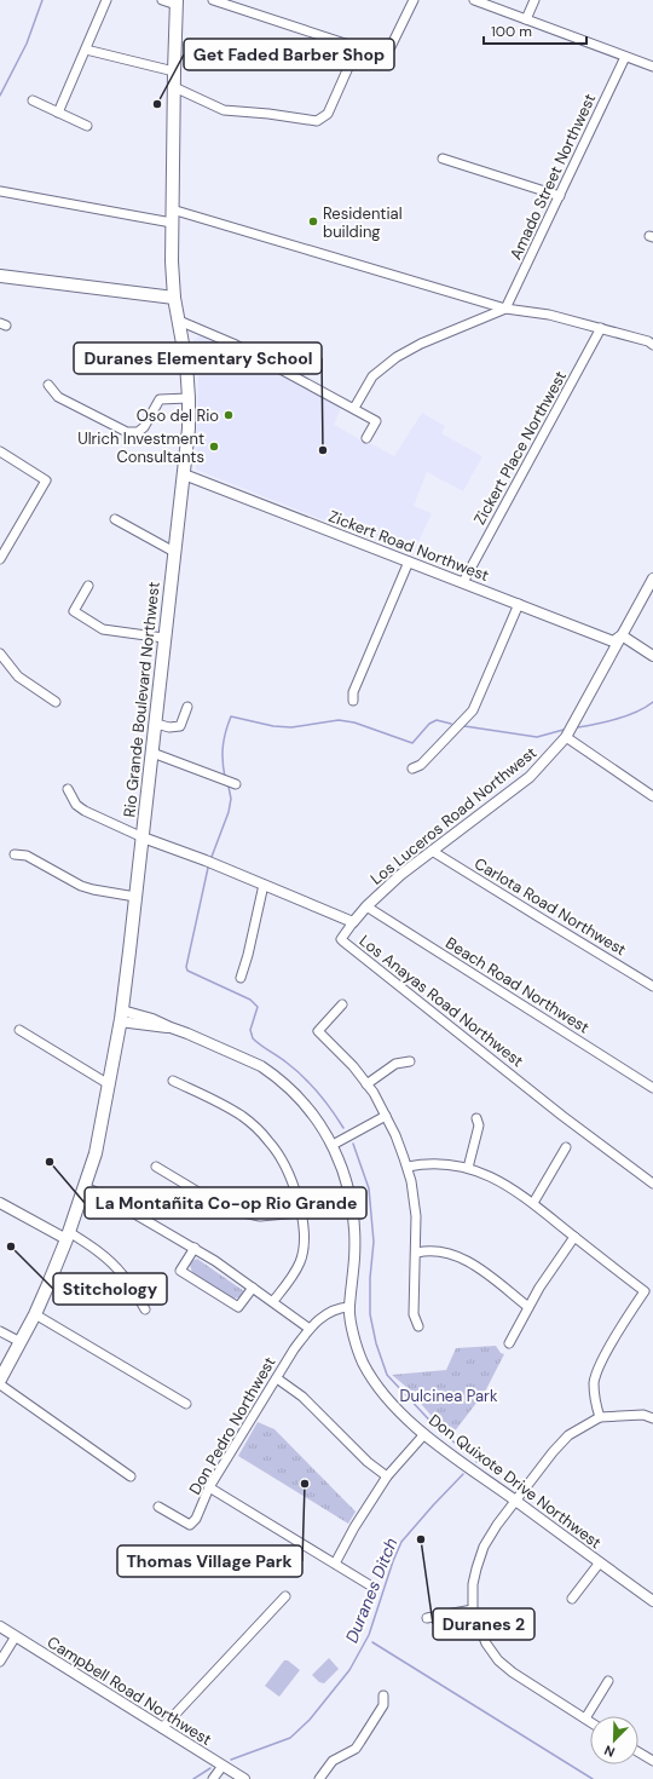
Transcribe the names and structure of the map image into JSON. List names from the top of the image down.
{
  "streets": {
    "main road": ["Rio Grande Boulevard Northwest"],
    "street": [
      "Amado Street Northwest",
      "Zickert Place Northwest",
      "Zickert Road Northwest",
      "Los Luceros Road Northwest",
      "Carlota Road Northwest",
      "Beach Road Northwest",
      "Los Anayas Road Northwest",
      "Don Pedro Northwest",
      "Don Quixote Drive Northwest",
      "Campbell Road Northwest"
    ]
  },
  "crossings": [
    ["Zickert Place Northwest", "Zickert Road Northwest"],
    ["Zickert Road Northwest", "Rio Grande Boulevard Northwest"],
    ["Zickert Road Northwest", "Los Luceros Road Northwest"],
    ["Rio Grande Boulevard Northwest", "Los Anayas Road Northwest"],
    ["Rio Grande Boulevard Northwest", "Don Quixote Drive Northwest"],
    ["Los Luceros Road Northwest", "Carlota Road Northwest"],
    ["Los Luceros Road Northwest", "Beach Road Northwest"],
    ["Los Luceros Road Northwest", "Los Anayas Road Northwest"],
    ["Don Pedro Northwest", "Don Quixote Drive Northwest"]
  ],
  "water": ["Duranes Ditch"],
  "parks": ["Dulcinea Park"],
  "places": [
    "Get Faded Barber Shop",
    "Residential building",
    "Oso del Rio",
    "Ulrich Investment Consultants",
    "Duranes Elementary School",
    "La Montañita Co-op Rio Grande",
    "Stitchology",
    "Thomas Village Park",
    "Duranes 2"
  ],
  "scale_bar": "100 m",
  "north": "bottom left"
}
